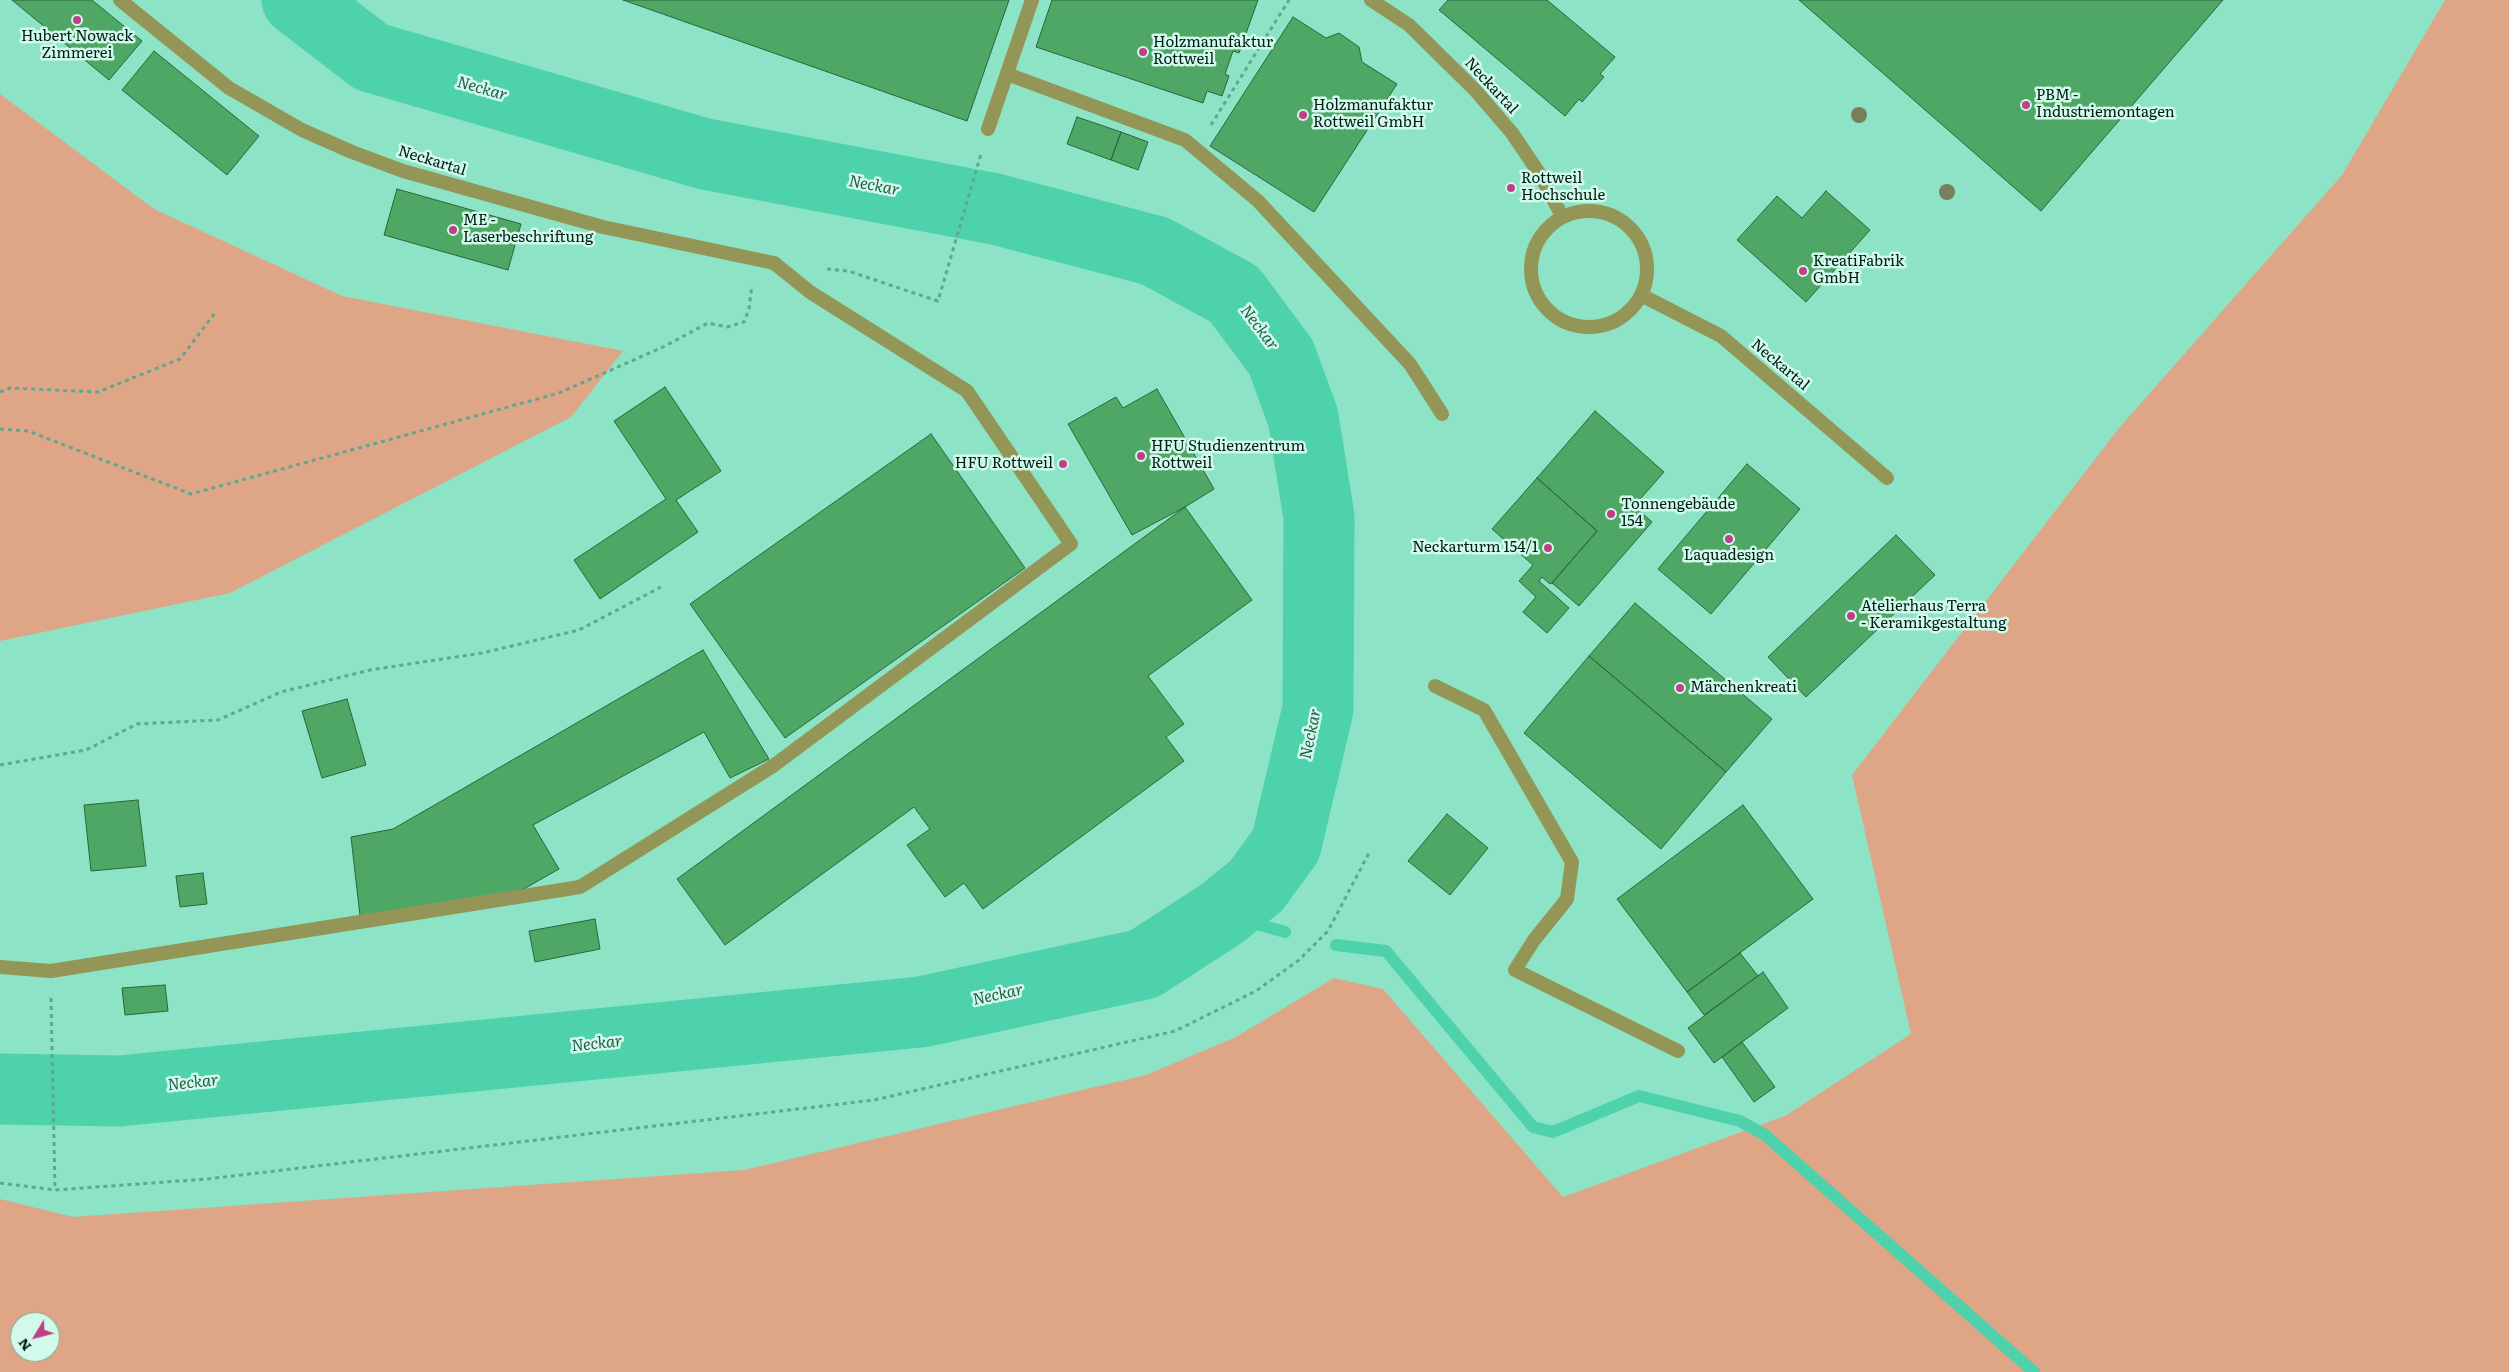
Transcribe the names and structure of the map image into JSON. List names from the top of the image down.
{
  "streets": {
    "street": ["Neckartal"]
  },
  "water": ["Neckar"],
  "places": [
    "Hubert Nowack Zimmerei",
    "Holzmanufaktur Rottweil",
    "PBM - Industriemontagen",
    "Holzmanufaktur Rottweil GmbH",
    "Rottweil Hochschule",
    "ME - Laserbeschriftung",
    "KreatiFabrik GmbH",
    "HFU Studienzentrum Rottweil",
    "HFU Rottweil",
    "Tonnengebäude 154",
    "Laquadesign",
    "Neckarturm 154/1",
    "Atelierhaus Terra - Keramikgestaltung",
    "Märchenkreati"
  ],
  "north": "bottom left"
}
